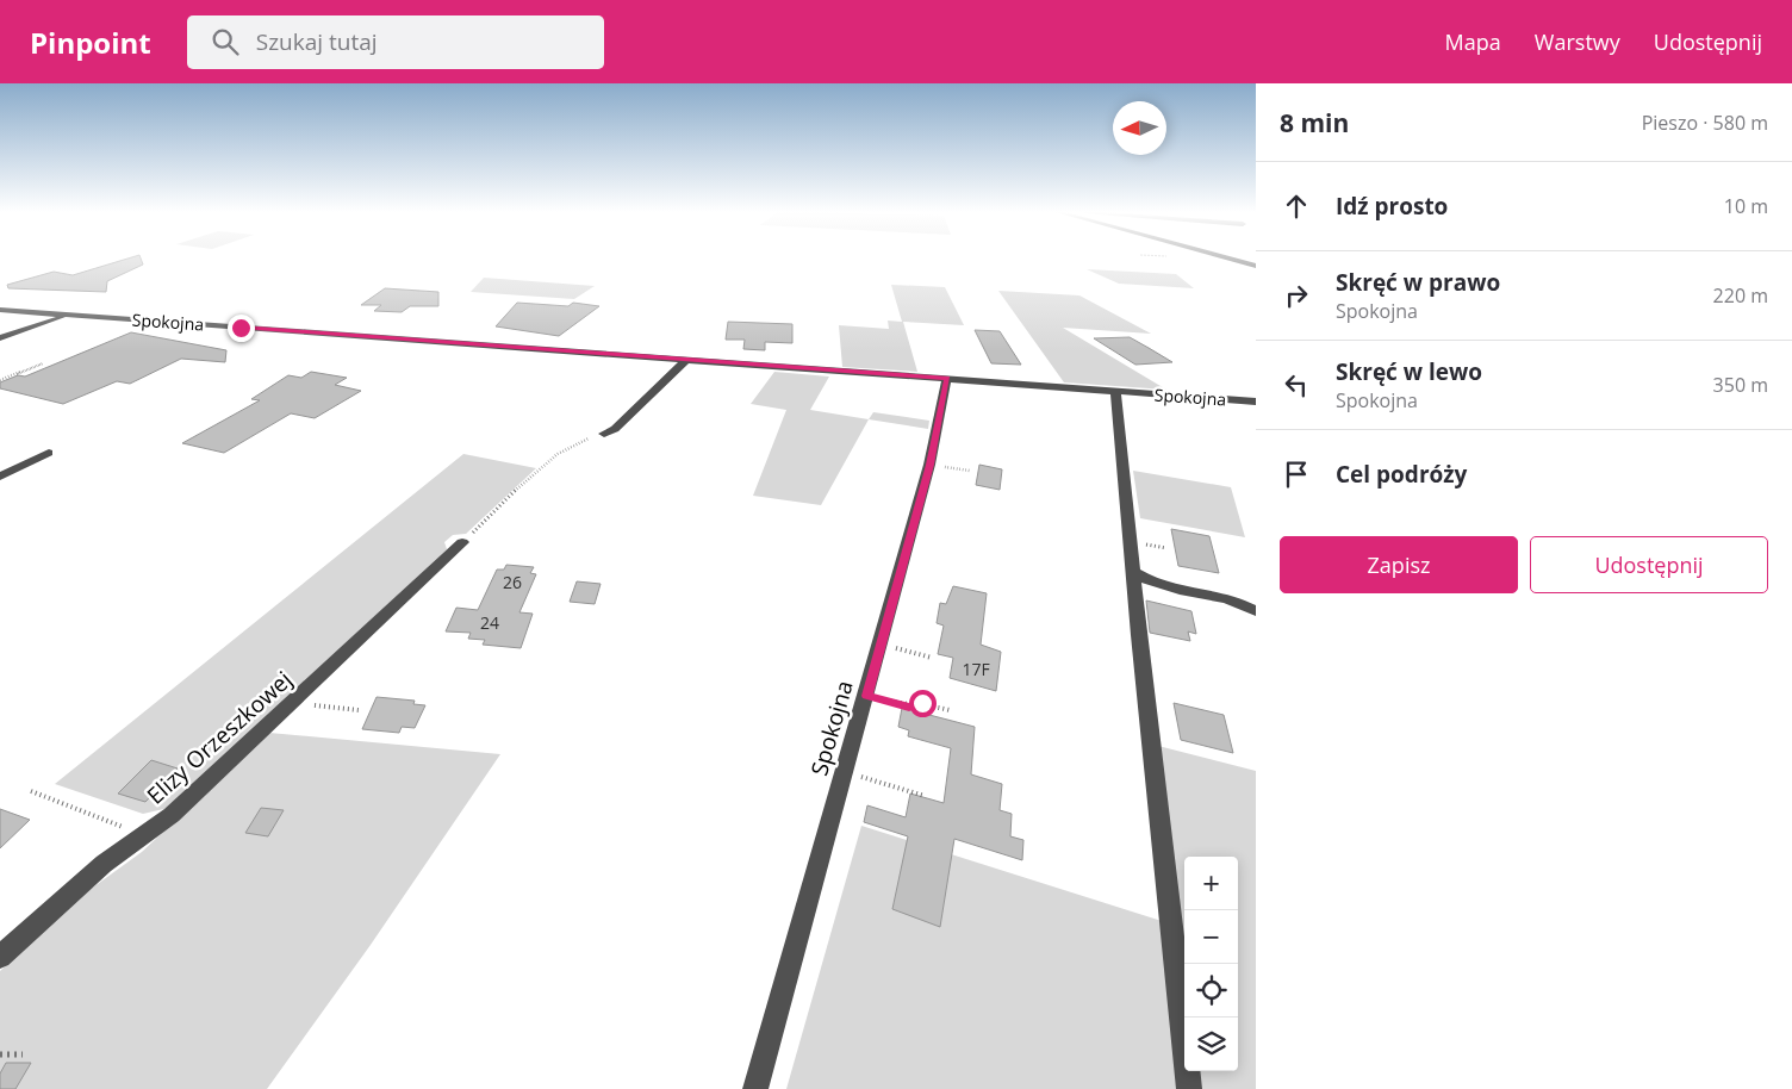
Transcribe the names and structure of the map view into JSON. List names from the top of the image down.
{
  "streets": {
    "street": ["Spokojna", "Elizy Orzeszkowej"]
  },
  "house_numbers": ["26", "24", "17F"],
  "north": "left",
  "page": {
    "header": "Pinpoint",
    "search": "Szukaj tutaj",
    "nav": ["Mapa", "Warstwy", "Udostępnij"],
    "heading": ["8 min", "Pieszo · 580 m"],
    "list": [
      ["Idź prosto", "10 m"],
      ["Skręć w prawo", "Spokojna", "220 m"],
      ["Skręć w lewo", "Spokojna", "350 m"],
      "Cel podróży"
    ],
    "buttons": ["Zapisz", "Udostępnij"],
    "map_buttons": ["+", "−"]
  }
}
